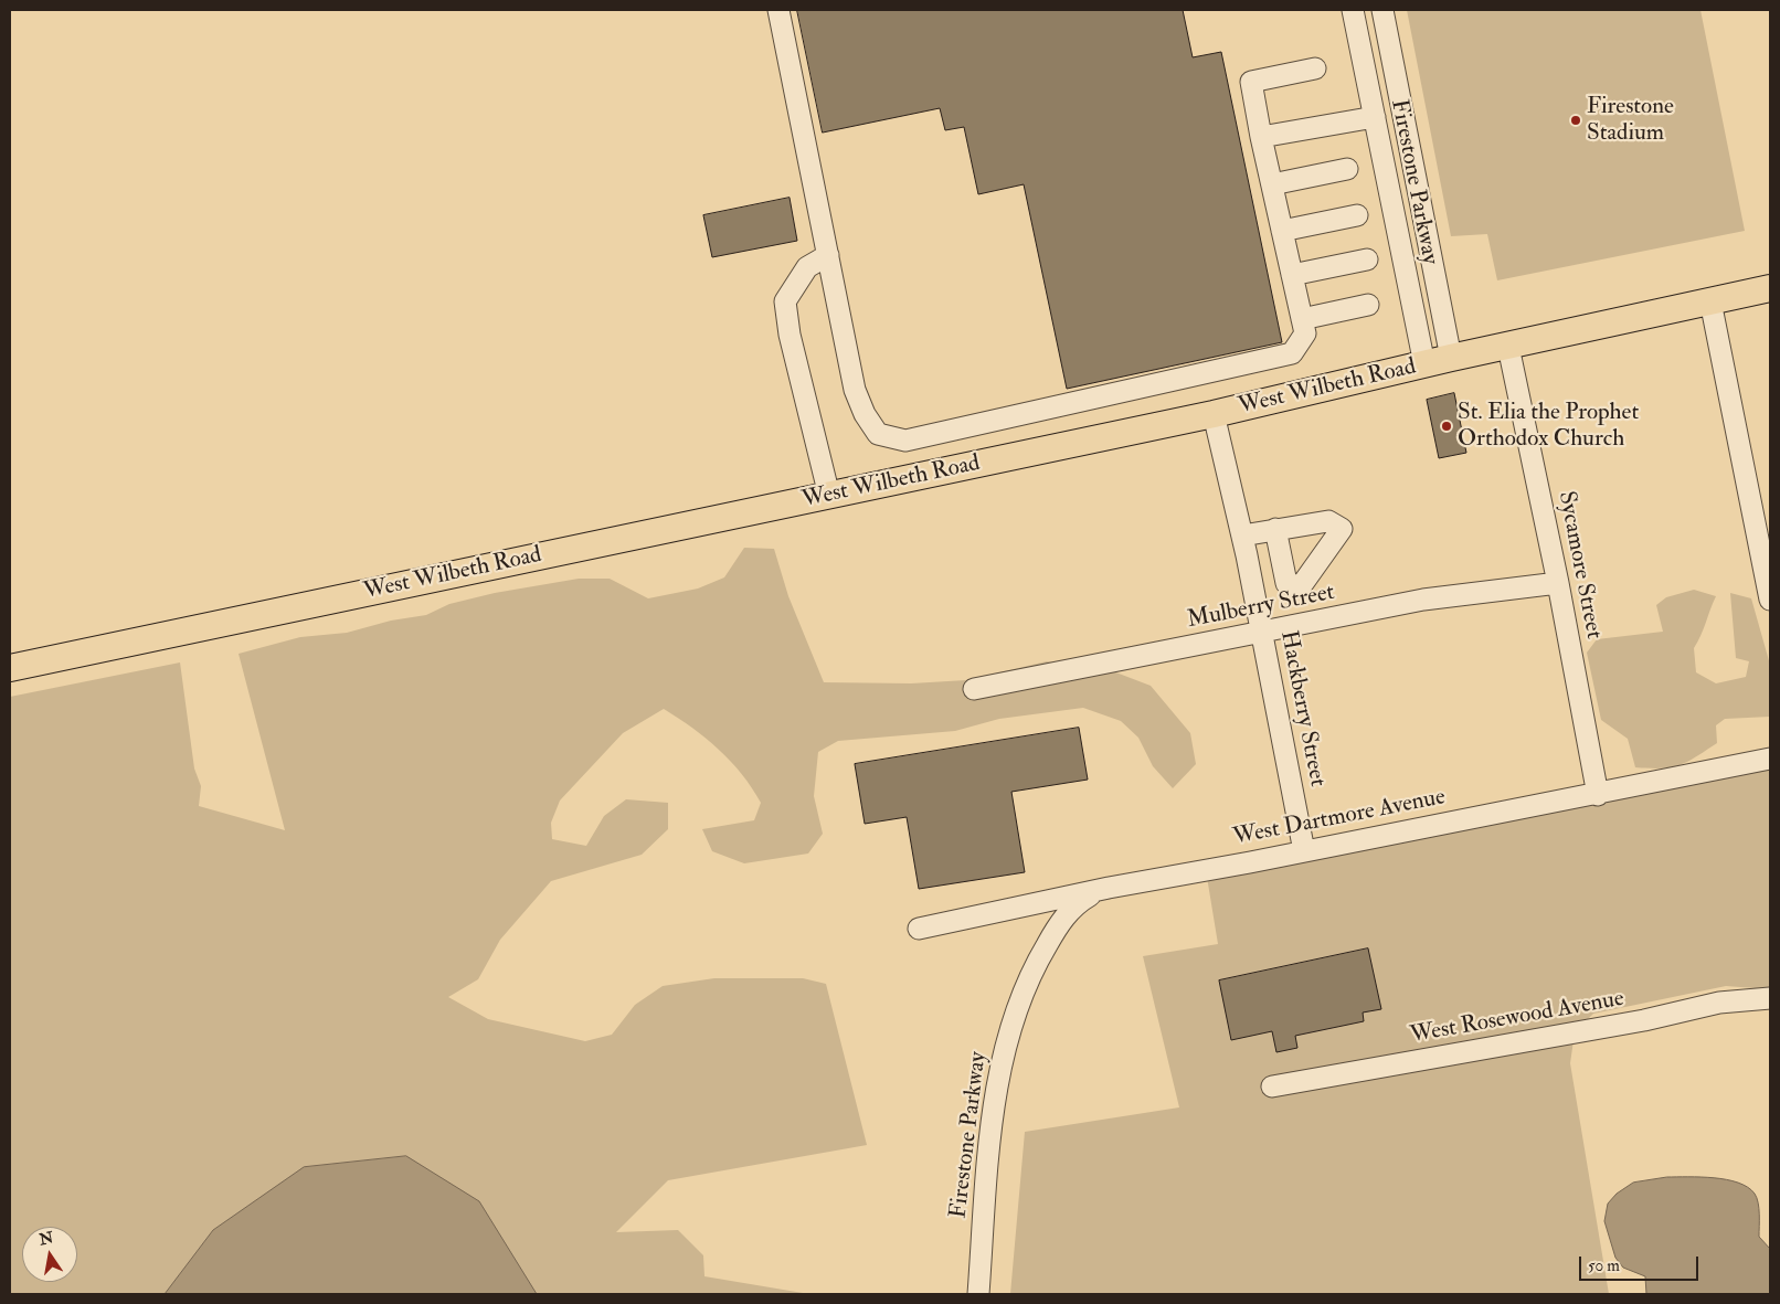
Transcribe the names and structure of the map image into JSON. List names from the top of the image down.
{
  "streets": {
    "main road": ["West Wilbeth Road"],
    "street": [
      "Firestone Parkway",
      "Sycamore Street",
      "Mulberry Street",
      "Hackberry Street",
      "West Dartmore Avenue",
      "West Rosewood Avenue"
    ]
  },
  "crossings": [
    ["Firestone Parkway", "West Wilbeth Road"],
    ["Firestone Parkway", "West Dartmore Avenue"],
    ["West Wilbeth Road", "Sycamore Street"],
    ["West Wilbeth Road", "Hackberry Street"],
    ["Sycamore Street", "Mulberry Street"],
    ["Sycamore Street", "West Dartmore Avenue"],
    ["Mulberry Street", "Hackberry Street"],
    ["Hackberry Street", "West Dartmore Avenue"]
  ],
  "places": ["Firestone Stadium", "St. Elia the Prophet Orthodox Church"],
  "scale_bar": "50 m",
  "north": "top"
}
